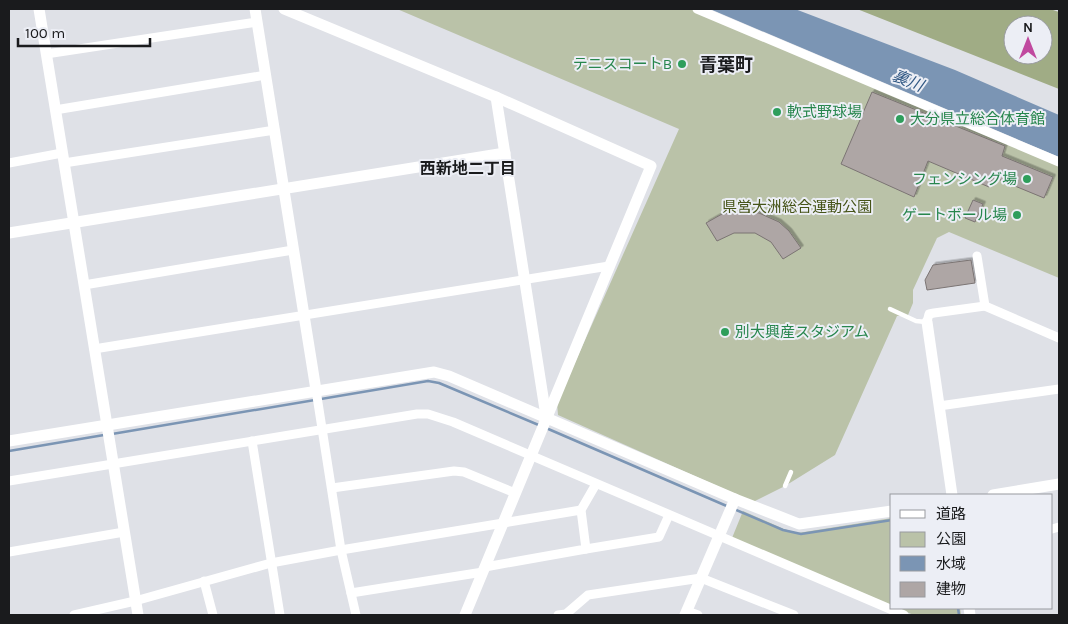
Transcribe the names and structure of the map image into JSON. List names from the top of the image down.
{
  "districts": ["青葉町", "西新地二丁目"],
  "water": ["裏川"],
  "parks": ["県営大洲総合運動公園"],
  "places": [
    "テニスコートB",
    "軟式野球場",
    "大分県立総合体育館",
    "フェンシング場",
    "ゲートボール場",
    "別大興産スタジアム"
  ],
  "legend": [
    "道路",
    "公園",
    "水域",
    "建物"
  ],
  "scale_bar": "100 m",
  "north": "top"
}
